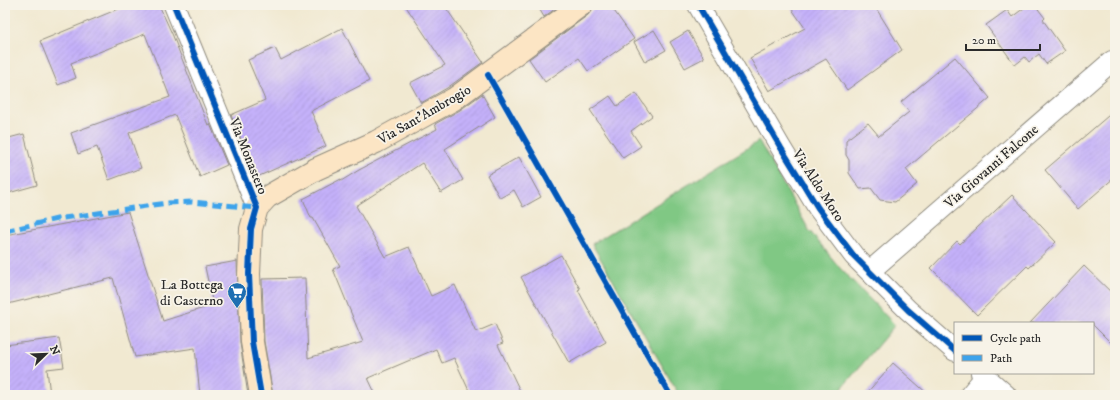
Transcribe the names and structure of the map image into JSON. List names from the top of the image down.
{
  "streets": {
    "street": [
      "Via Sant'Ambrogio",
      "Via Monastero",
      "Via Giovanni Falcone",
      "Via Aldo Moro"
    ]
  },
  "crossings": [
    ["Via Sant'Ambrogio", "Via Monastero"],
    ["Via Giovanni Falcone", "Via Aldo Moro"]
  ],
  "places": {
    "supermarket": ["La Bottega di Casterno"]
  },
  "legend": ["Cycle path", "Path"],
  "scale_bar": "20 m",
  "north": "top right"
}
